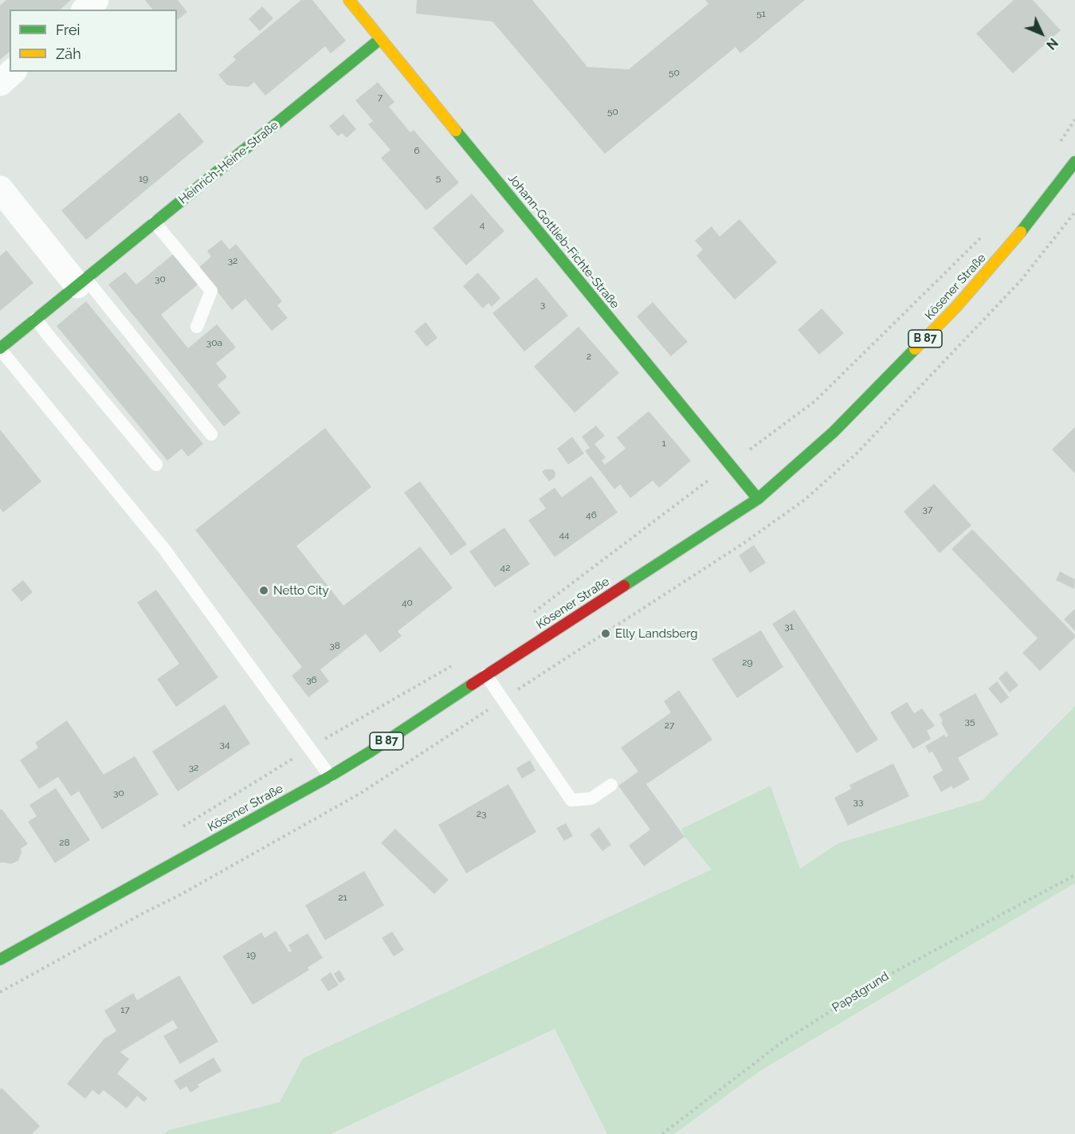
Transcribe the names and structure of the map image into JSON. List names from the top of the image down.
{
  "streets": {
    "main road": [
      "Heinrich-Heine-Straße",
      "Johann-Gottlieb-Fichte-Straße",
      "Kösener Straße",
      "B 87"
    ],
    "path": ["Papstgrund"]
  },
  "crossings": [
    ["Heinrich-Heine-Straße", "Johann-Gottlieb-Fichte-Straße"],
    ["Johann-Gottlieb-Fichte-Straße", "Kösener Straße"]
  ],
  "places": ["Netto City", "Elly Landsberg"],
  "house_numbers": [
    "51",
    "50",
    "7",
    "50",
    "6",
    "5",
    "19",
    "4",
    "32",
    "30",
    "3",
    "30a",
    "2",
    "1",
    "37",
    "46",
    "44",
    "42",
    "40",
    "31",
    "38",
    "29",
    "36",
    "35",
    "27",
    "34",
    "32",
    "30",
    "33",
    "23",
    "28",
    "21",
    "19",
    "17"
  ],
  "legend": ["Frei", "Zäh"],
  "north": "bottom right"
}
